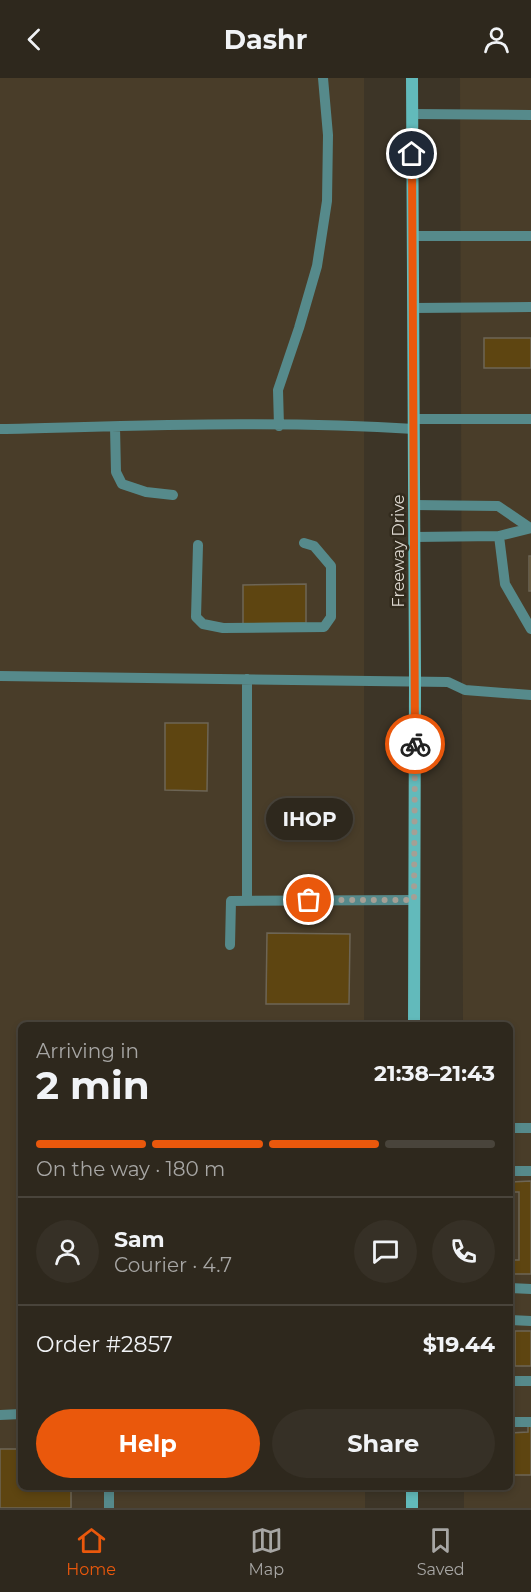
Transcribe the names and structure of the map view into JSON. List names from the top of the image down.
{
  "streets": {
    "street": ["Freeway Drive"]
  },
  "places": ["IHOP"],
  "page": {
    "header": "Dashr",
    "bubble": "IHOP",
    "heading": ["2 min", "Arriving in", "21:38–21:43"],
    "panel": [
      "Sam",
      "Courier · 4.7",
      "Order #2857",
      "$19.44"
    ],
    "bar": "On the way · 180 m",
    "buttons": ["Help", "Share"],
    "tabs": ["Home", "Map", "Saved"]
  }
}
